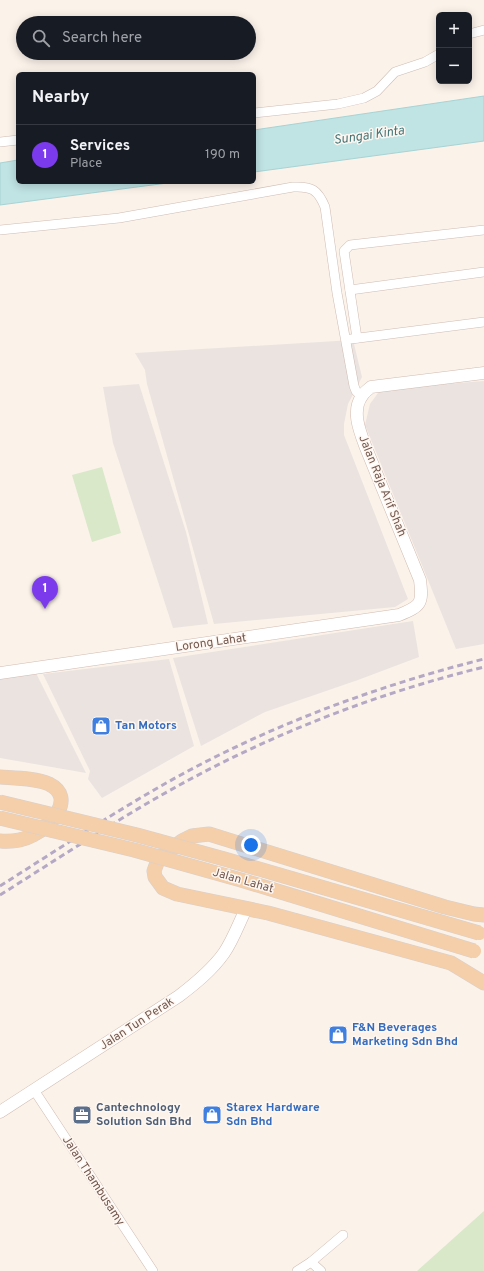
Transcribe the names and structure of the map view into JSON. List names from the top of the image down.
{
  "streets": {
    "main road": ["Jalan Lahat"],
    "street": [
      "Jalan Raja Arif Shah",
      "Lorong Lahat",
      "Jalan Tun Perak",
      "Jalan Thambusamy"
    ]
  },
  "crossings": [
    ["Jalan Raja Arif Shah", "Lorong Lahat"],
    ["Jalan Tun Perak", "Jalan Thambusamy"]
  ],
  "water": ["Sungai Kinta"],
  "places": {
    "shop": ["Tan Motors", "F&N Beverages Marketing Sdn Bhd", "Starex Hardware Sdn Bhd"],
    "office": ["Cantechnology Solution Sdn Bhd"]
  },
  "page": {
    "map_buttons": ["+", "−"],
    "search": "Search here",
    "heading": "Nearby",
    "list": [
      {
        "mark": "1",
        "name": "Services",
        "note": "Place",
        "value": "190 m"
      }
    ],
    "pins": "1"
  }
}
